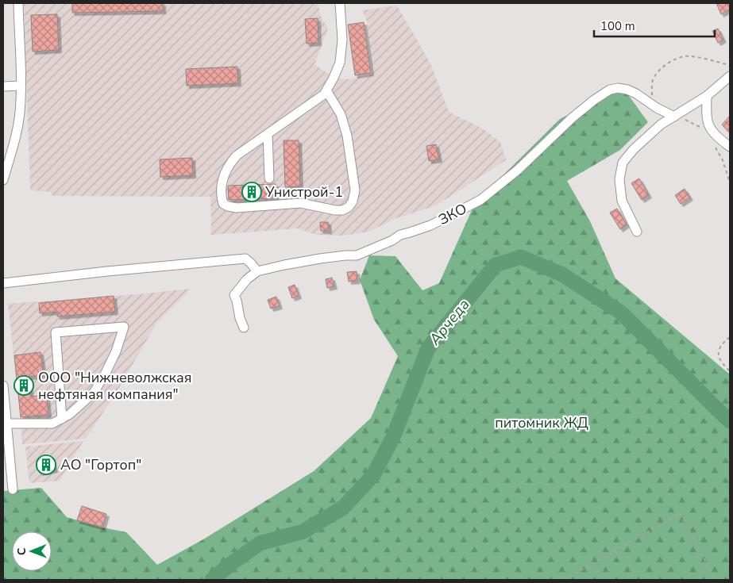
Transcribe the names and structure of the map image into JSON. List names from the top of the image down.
{
  "streets": {
    "street": ["ЗКО"]
  },
  "water": ["Арчеда"],
  "parks": ["питомник ЖД"],
  "places": {
    "building": ["Унистрой-1", "ООО \"Нижневолжская нефтяная компания\"", "АО \"Гортоп\""]
  },
  "scale_bar": "100 m",
  "north": "left"
}
